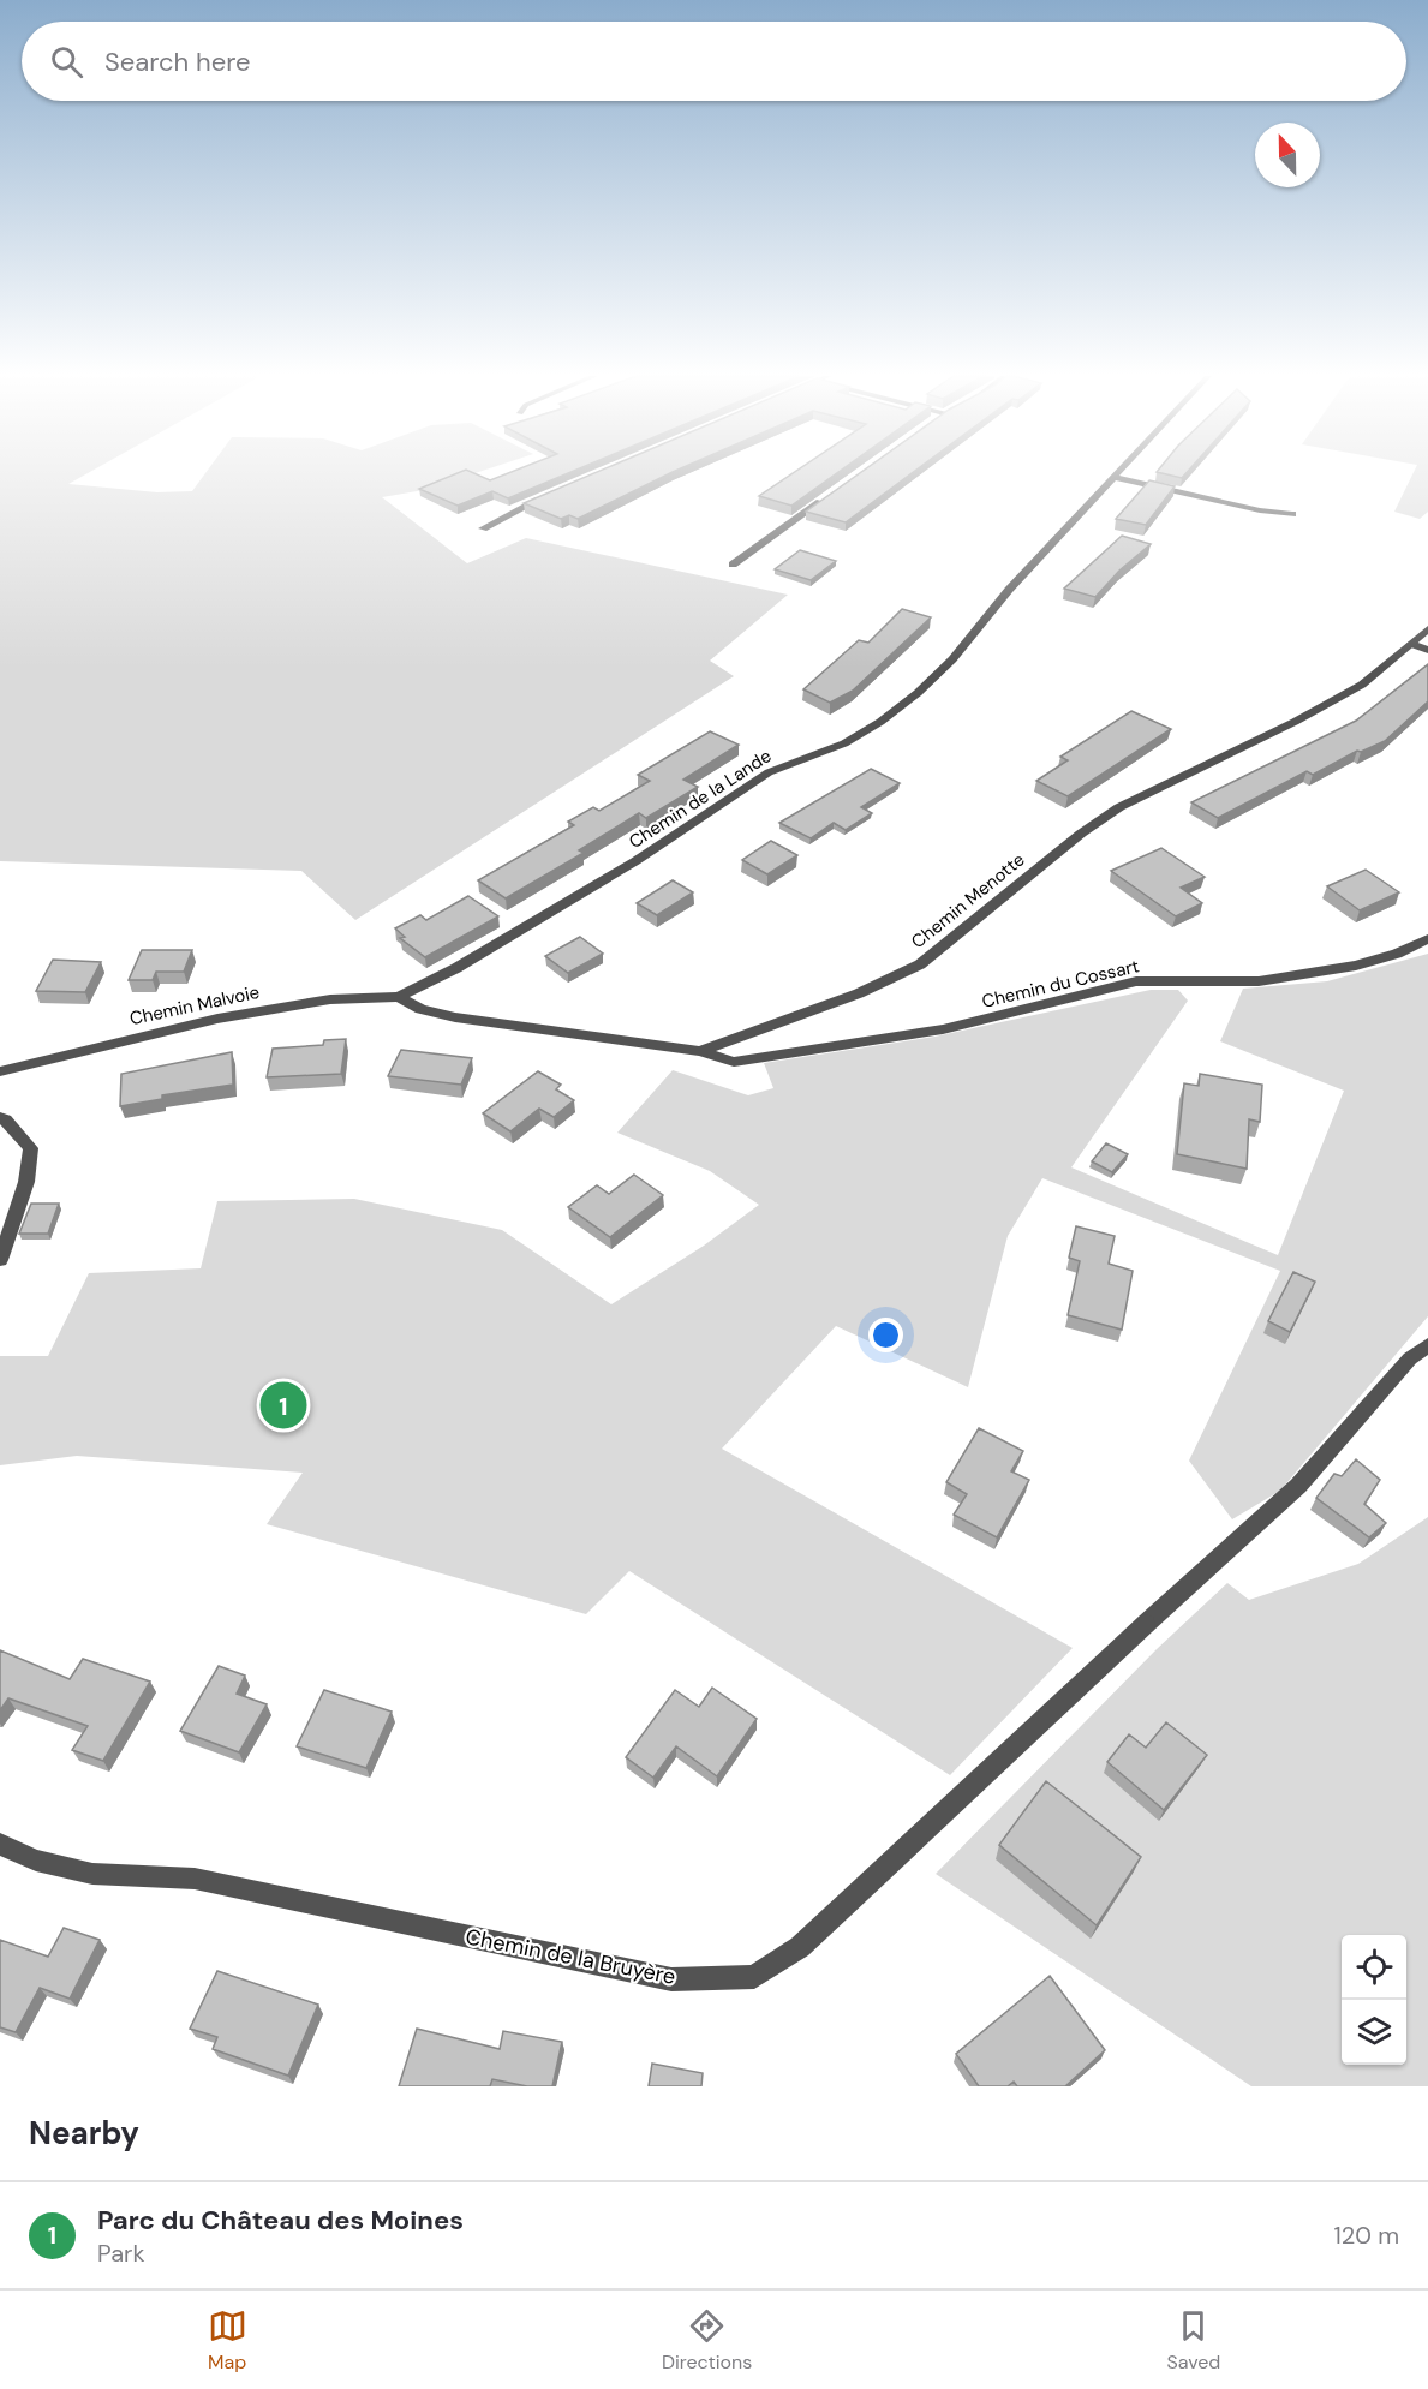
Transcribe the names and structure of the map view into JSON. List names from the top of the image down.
{
  "streets": {
    "street": [
      "Chemin de la Lande",
      "Chemin Menotte",
      "Chemin du Cossart",
      "Chemin Malvoie",
      "Chemin de la Bruyère"
    ]
  },
  "crossings": [
    ["Chemin de la Lande", "Chemin Menotte"],
    ["Chemin de la Lande", "Chemin Malvoie"],
    ["Chemin Menotte", "Chemin du Cossart"],
    ["Chemin Menotte", "Chemin Malvoie"]
  ],
  "north": "top",
  "page": {
    "search": "Search here",
    "pins": "1",
    "heading": "Nearby",
    "list": [
      {
        "mark": "1",
        "name": "Parc du Château des Moines",
        "note": "Park",
        "value": "120 m"
      }
    ],
    "nav": ["Map", "Directions", "Saved"]
  }
}
